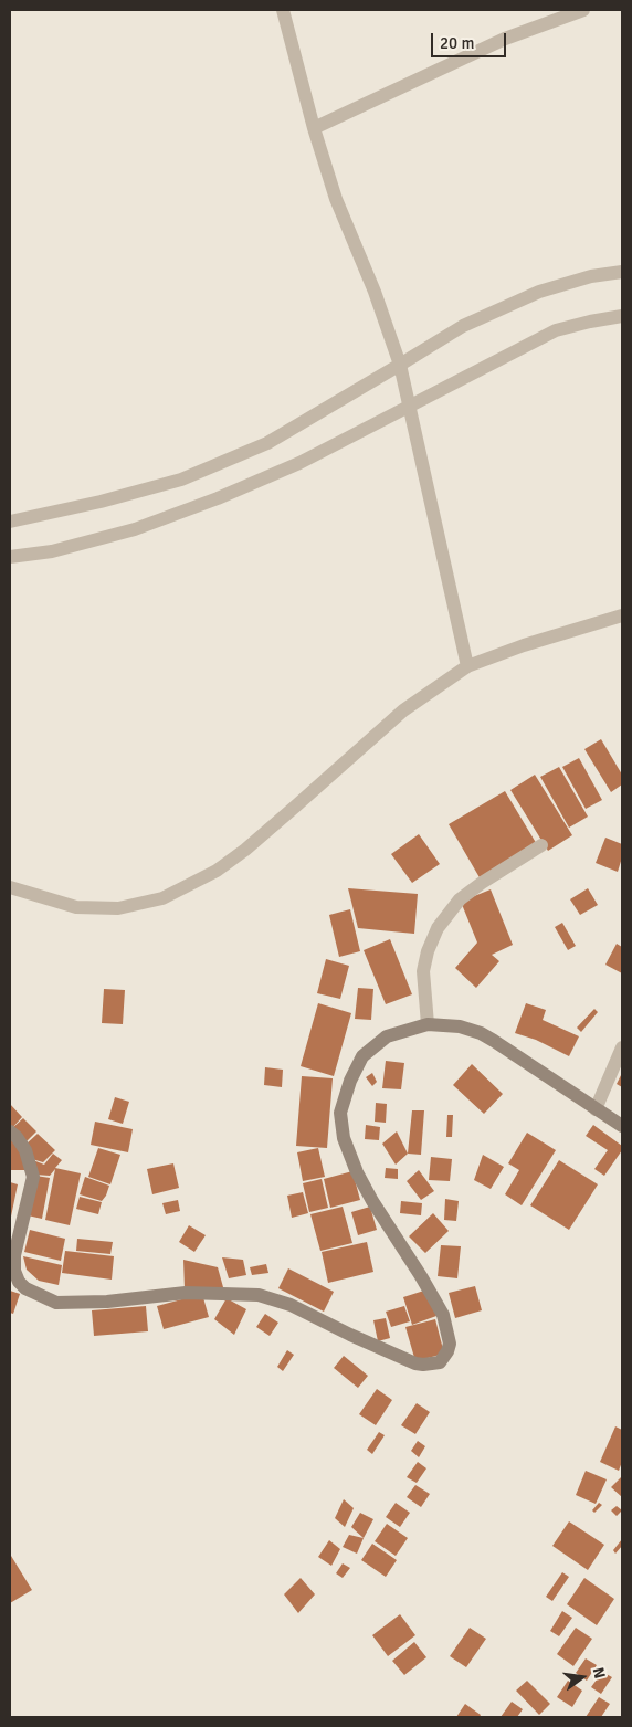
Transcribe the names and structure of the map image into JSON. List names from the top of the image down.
{
  "scale_bar": "20 m",
  "north": "right"
}
